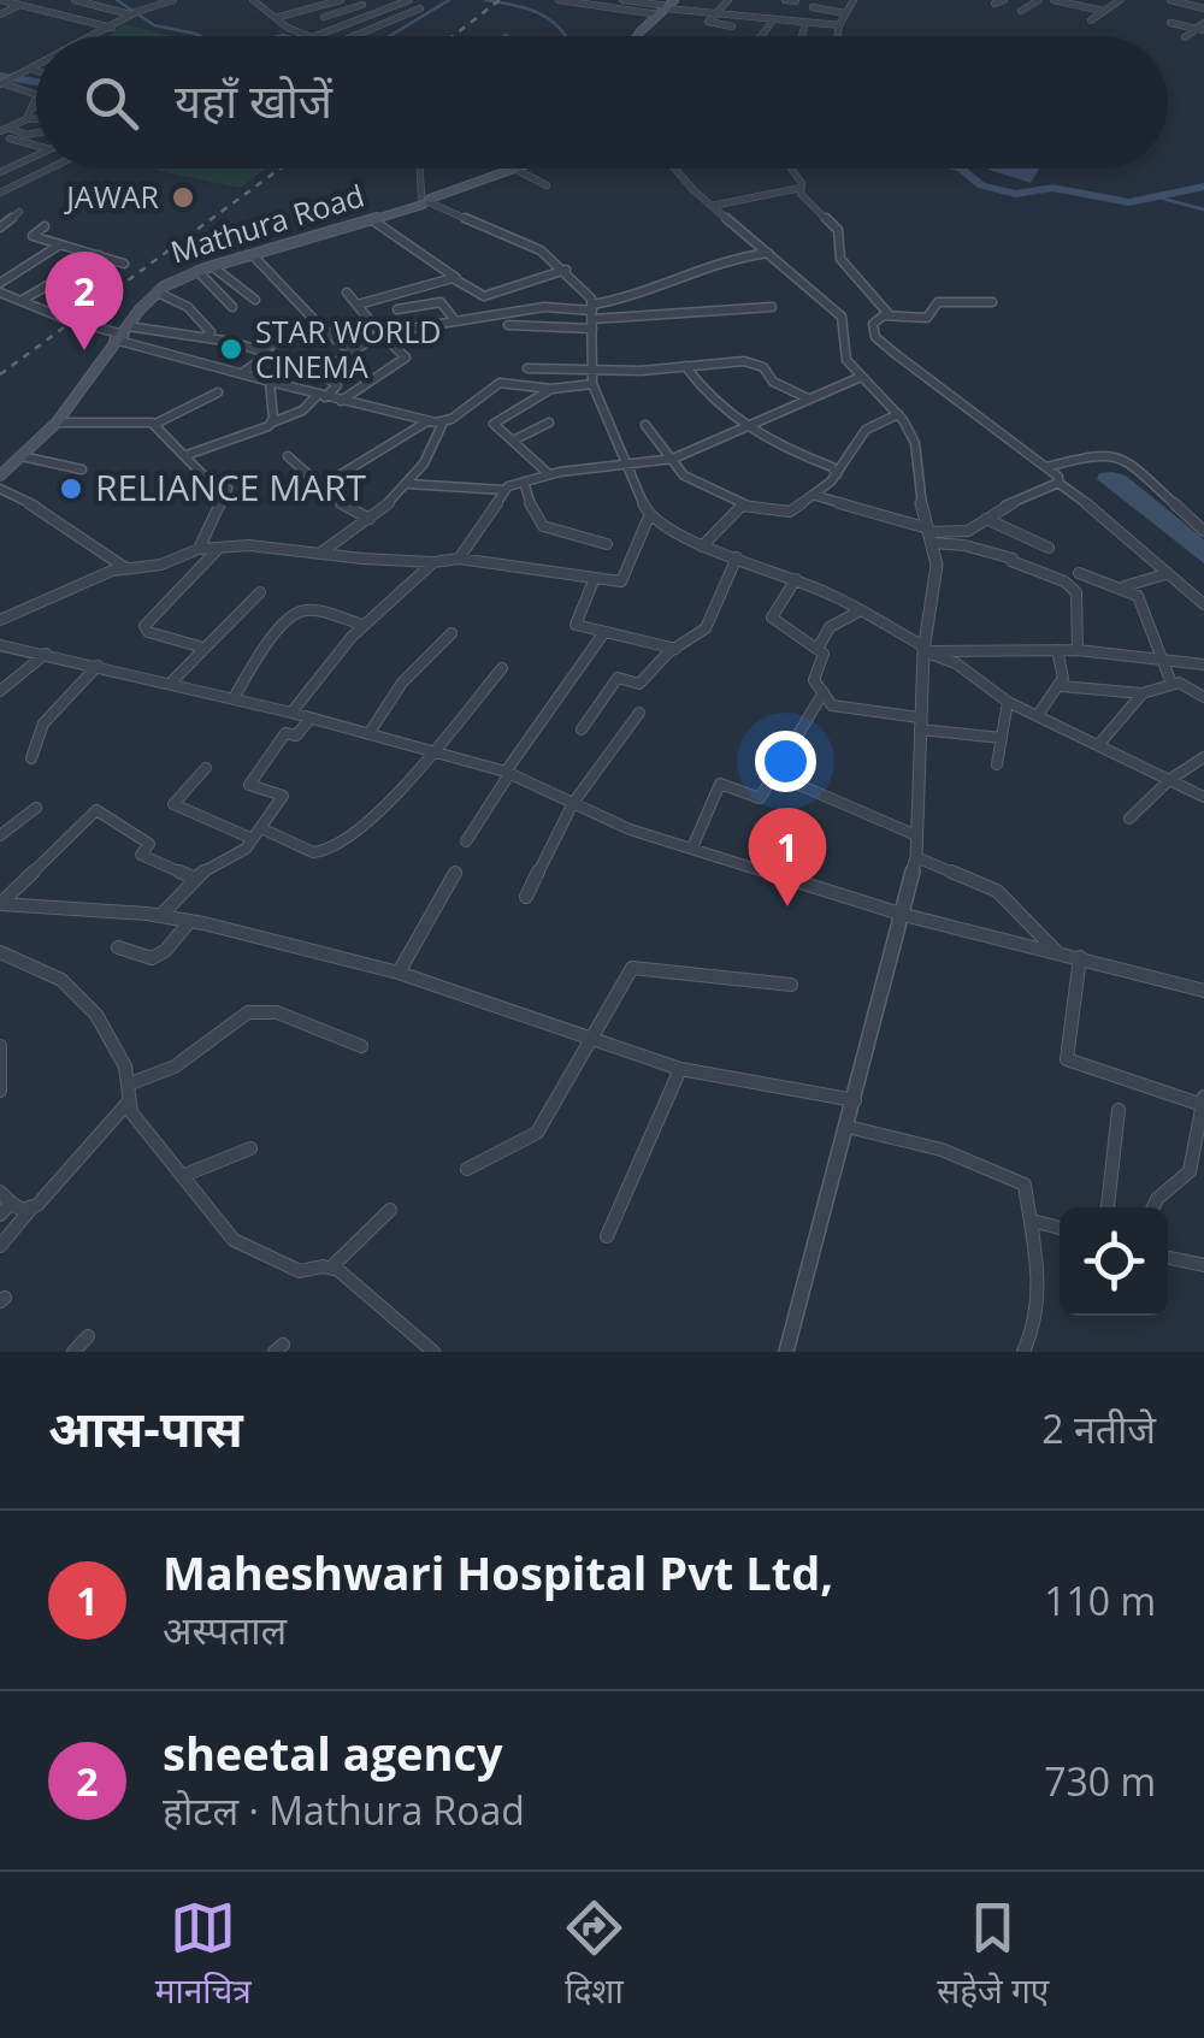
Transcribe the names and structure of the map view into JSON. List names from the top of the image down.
{
  "streets": {
    "main road": ["Mathura Road"]
  },
  "places": ["JAWAR", "STAR WORLD CINEMA", "RELIANCE MART"],
  "page": {
    "search": "यहाँ खोजें",
    "pins": ["2", "1"],
    "heading": ["आस-पास", "2 नतीजे"],
    "list": [
      {
        "mark": "1",
        "name": "Maheshwari Hospital Pvt Ltd,",
        "note": "अस्पताल",
        "value": "110 m"
      },
      {
        "mark": "2",
        "name": "sheetal agency",
        "note": "होटल · Mathura Road",
        "value": "730 m"
      }
    ],
    "nav": ["मानचित्र", "दिशा", "सहेजे गए"]
  }
}
